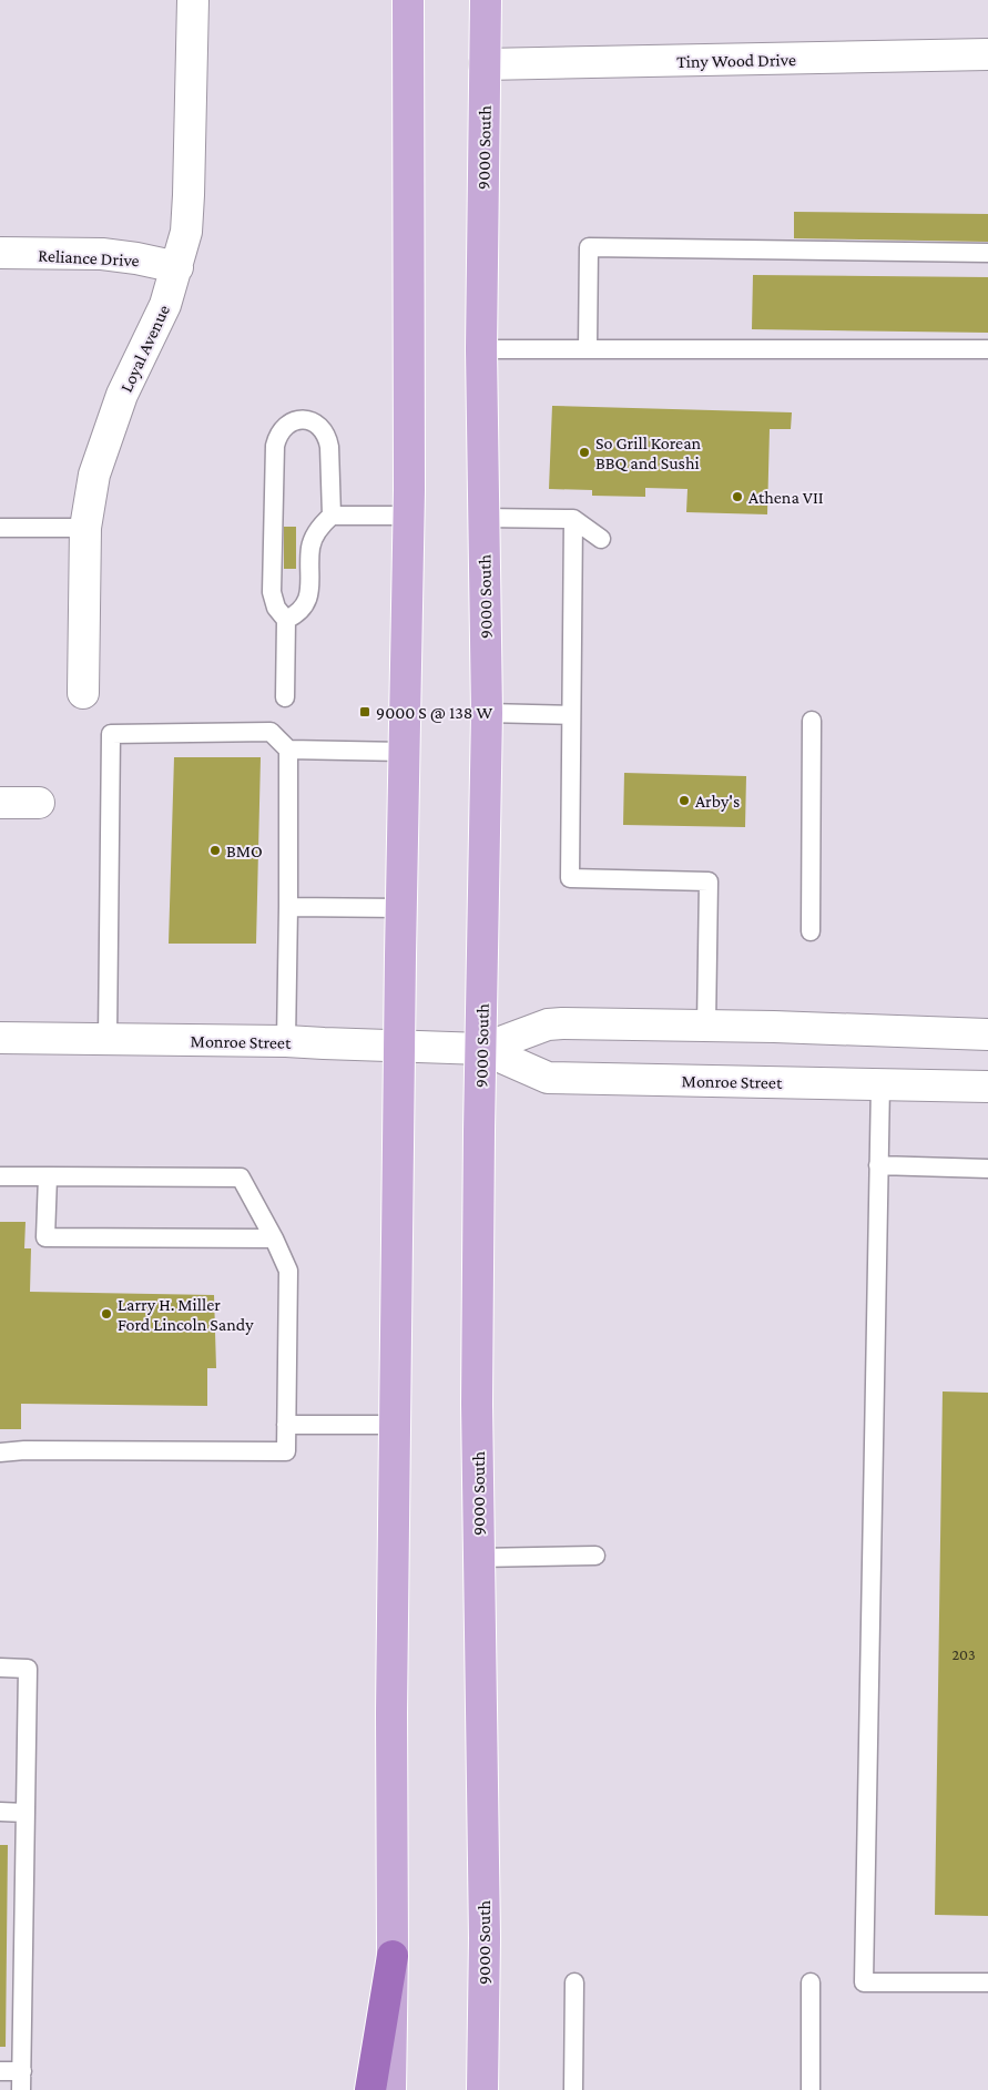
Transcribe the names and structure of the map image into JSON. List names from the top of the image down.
{
  "streets": {
    "main road": ["9000 South"],
    "street": [
      "Tiny Wood Drive",
      "Reliance Drive",
      "Loyal Avenue",
      "Monroe Street"
    ]
  },
  "crossings": [
    ["Tiny Wood Drive", "9000 South"],
    ["9000 South", "Monroe Street"],
    ["Reliance Drive", "Loyal Avenue"]
  ],
  "places": {
    "other": [
      "So Grill Korean BBQ and Sushi",
      "Athena VII",
      "Arby's",
      "BMO",
      "Larry H. Miller Ford Lincoln Sandy"
    ],
    "transit": ["9000 S @ 138 W"]
  },
  "house_numbers": ["203"]
}
